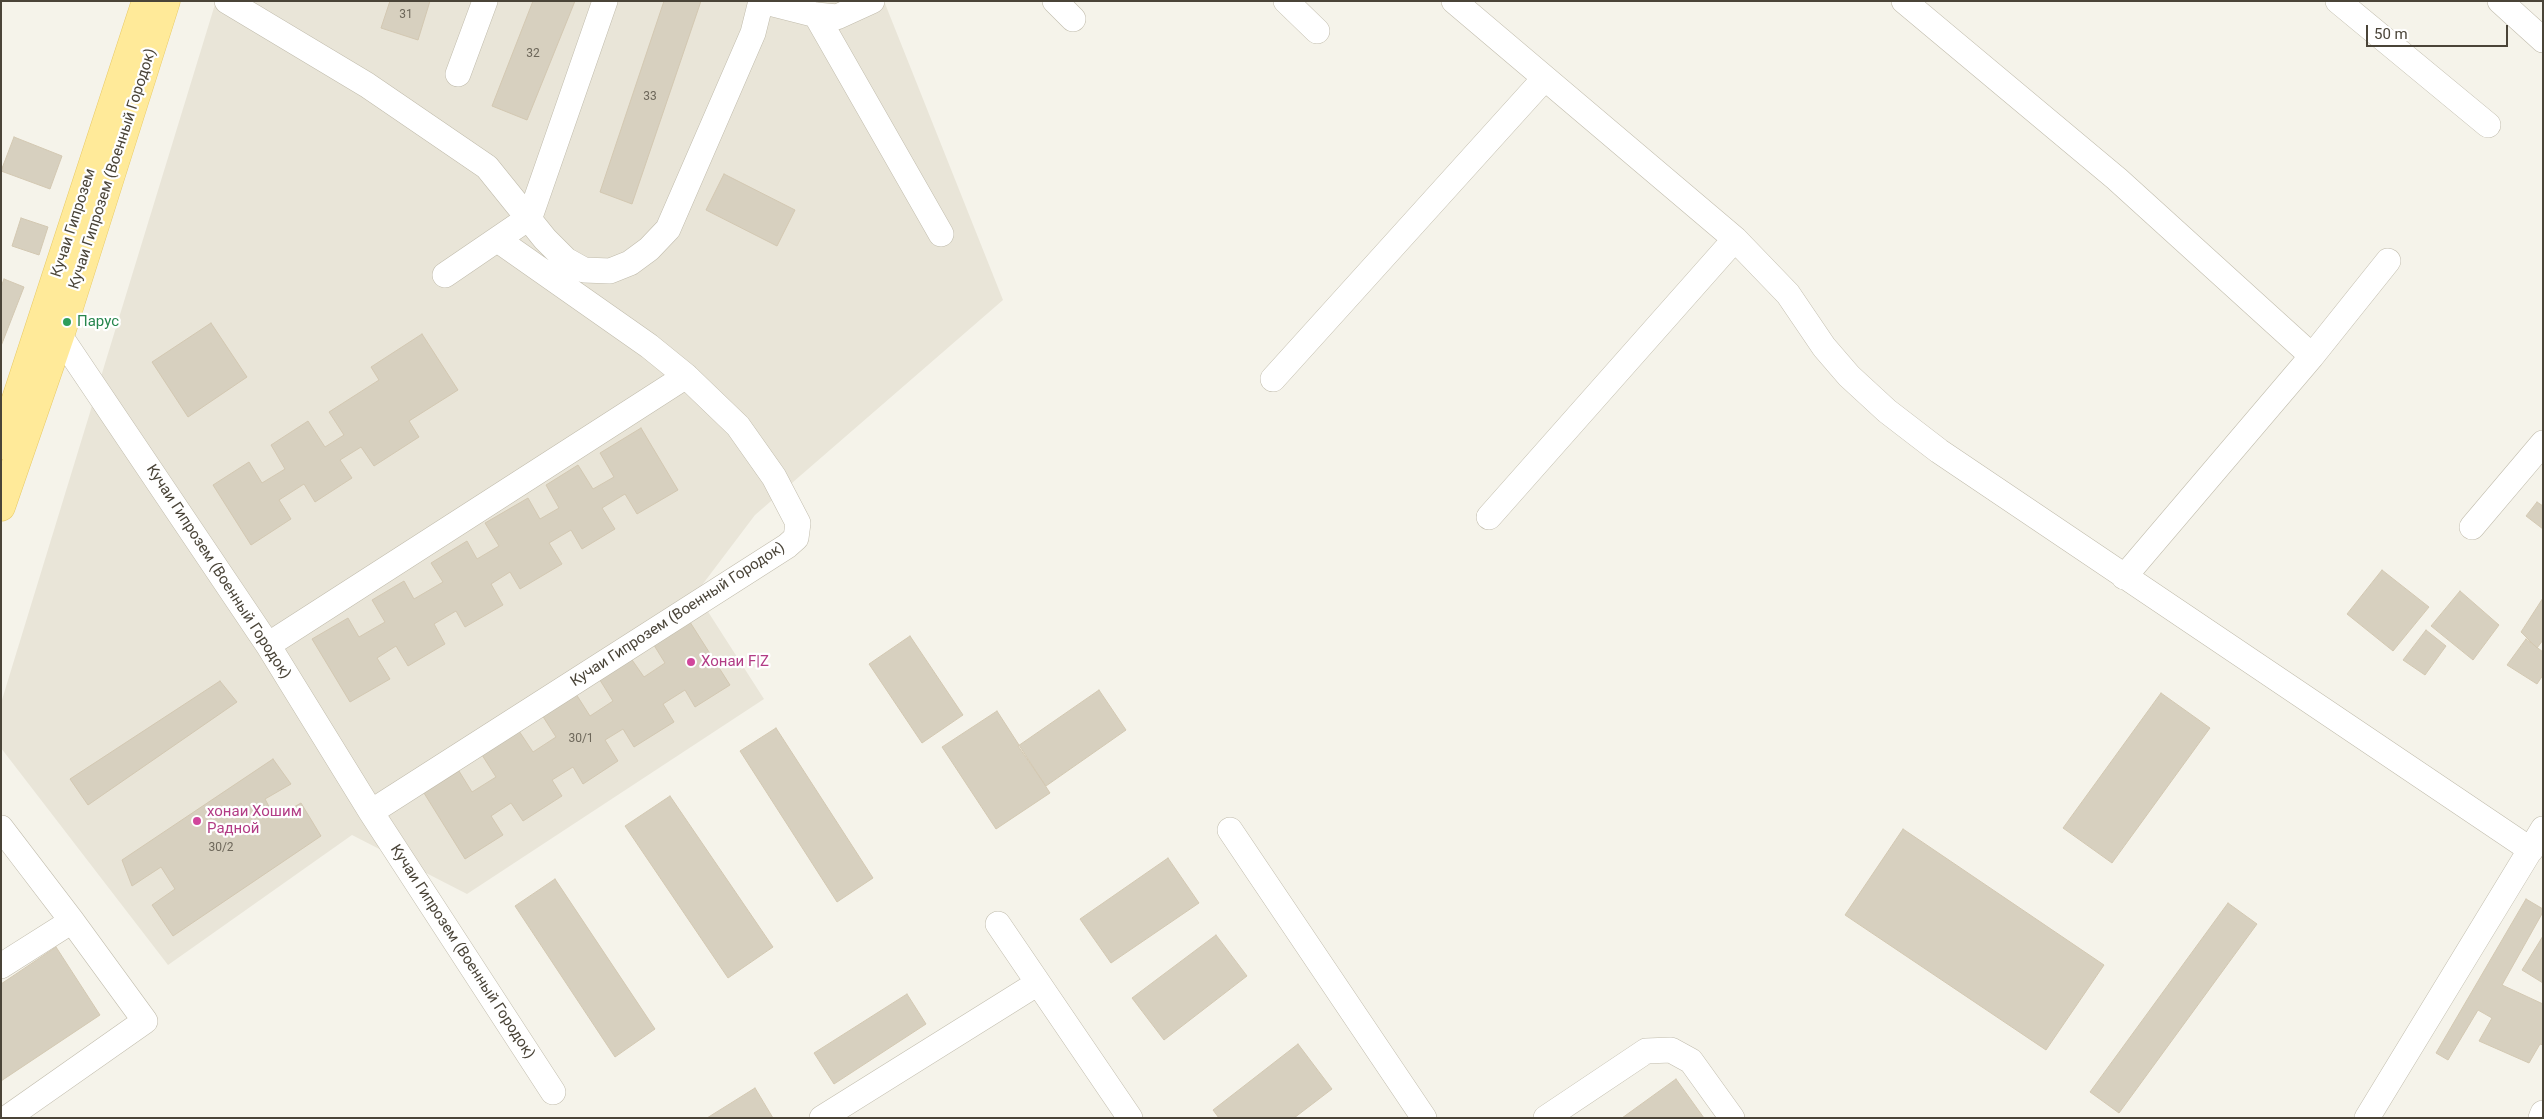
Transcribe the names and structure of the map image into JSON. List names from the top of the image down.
{
  "streets": {
    "main road": ["Кучаи Гипрозем (Военный Городок)", "Кучаи Гипрозем"]
  },
  "crossings": [
    ["Кучаи Гипрозем (Военный Городок)", "Кучаи Гипрозем"]
  ],
  "places": ["Парус", "Хонаи F|Z", "хонаи Хошим Радной"],
  "house_numbers": [
    "31",
    "32",
    "33",
    "30/1",
    "30/2"
  ],
  "scale_bar": "50 m"
}
